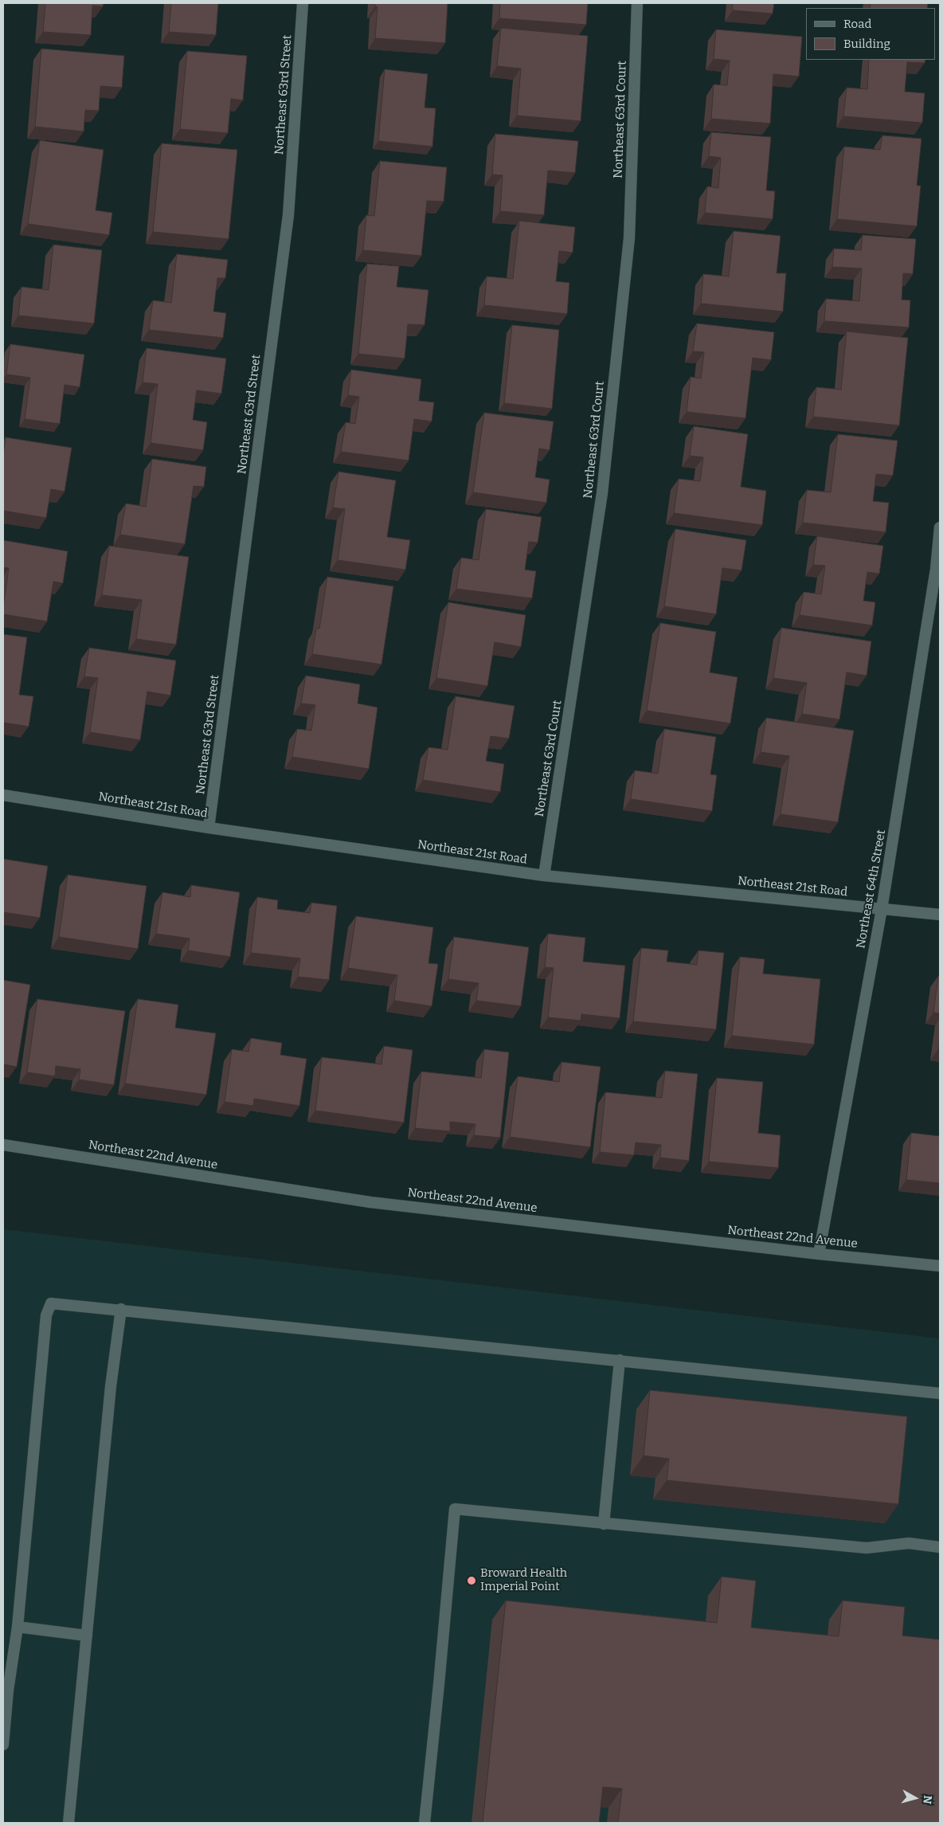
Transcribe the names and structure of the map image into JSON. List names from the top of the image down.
{
  "streets": {
    "street": [
      "Northeast 63rd Street",
      "Northeast 63rd Court",
      "Northeast 21st Road",
      "Northeast 64th Street",
      "Northeast 22nd Avenue"
    ]
  },
  "crossings": [
    ["Northeast 63rd Street", "Northeast 21st Road"],
    ["Northeast 63rd Court", "Northeast 21st Road"],
    ["Northeast 21st Road", "Northeast 64th Street"],
    ["Northeast 64th Street", "Northeast 22nd Avenue"]
  ],
  "places": ["Broward Health Imperial Point"],
  "legend": ["Road", "Building"],
  "north": "right"
}
